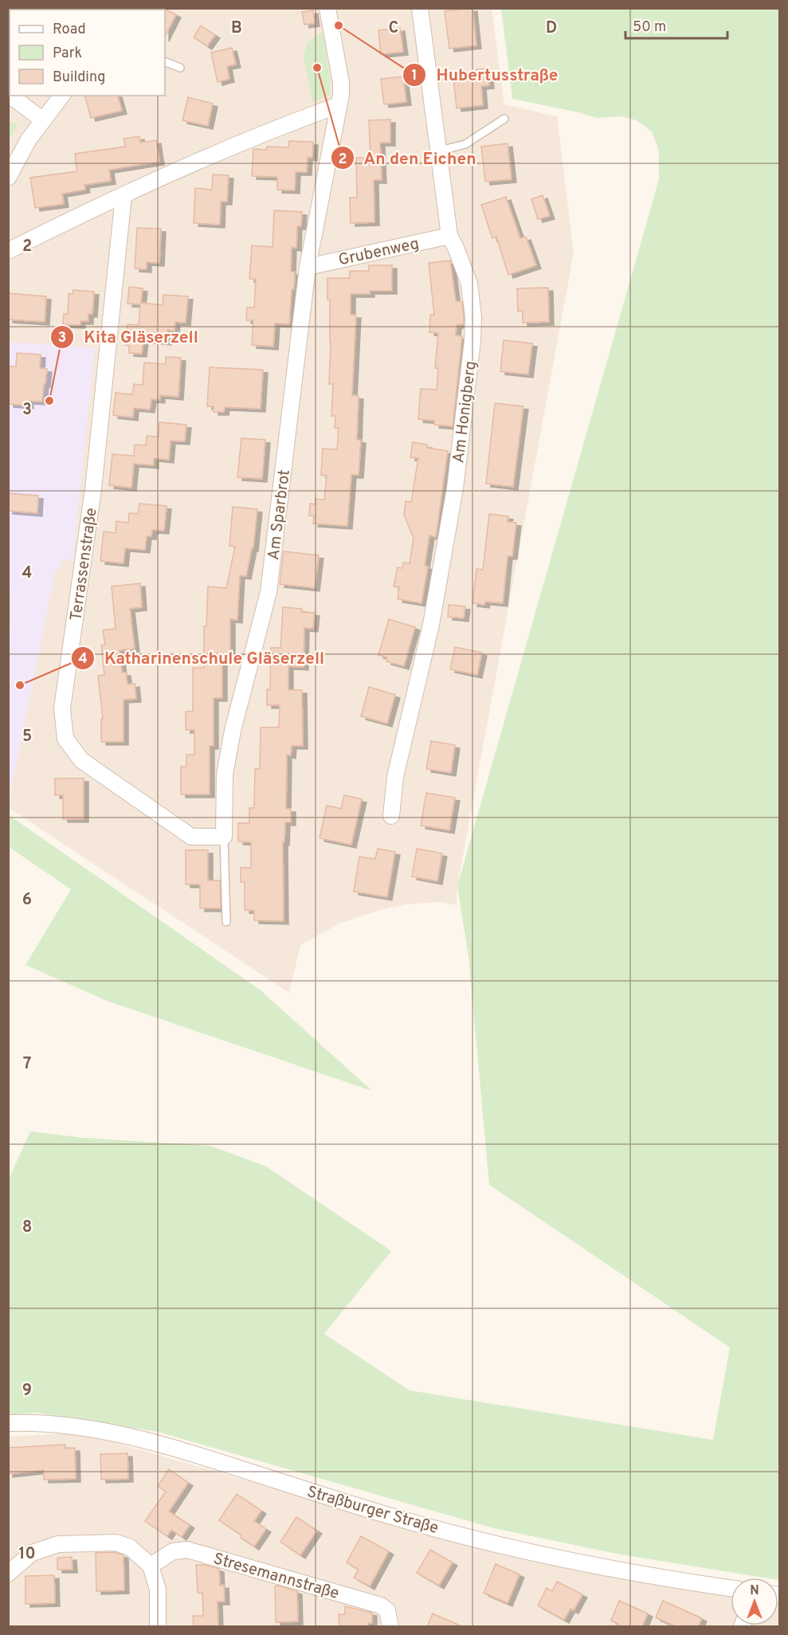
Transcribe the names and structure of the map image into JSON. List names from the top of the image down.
{
  "streets": {
    "street": [
      "Grubenweg",
      "Am Honigberg",
      "Am Sparbrot",
      "Terrassenstraße",
      "Straßburger Straße",
      "Stresemannstraße"
    ]
  },
  "crossings": [
    ["Grubenweg", "Am Honigberg"],
    ["Grubenweg", "Am Sparbrot"],
    ["Am Sparbrot", "Terrassenstraße"]
  ],
  "places": [
    "Hubertusstraße",
    "An den Eichen",
    "Kita Gläserzell",
    "Katharinenschule Gläserzell"
  ],
  "legend": ["Road", "Park", "Building"],
  "scale_bar": "50 m",
  "north": "top",
  "grid": {
    "columns": ["B", "C", "D"],
    "rows": [
      "2",
      "3",
      "4",
      "5",
      "6",
      "7",
      "8",
      "9",
      "10"
    ]
  }
}
